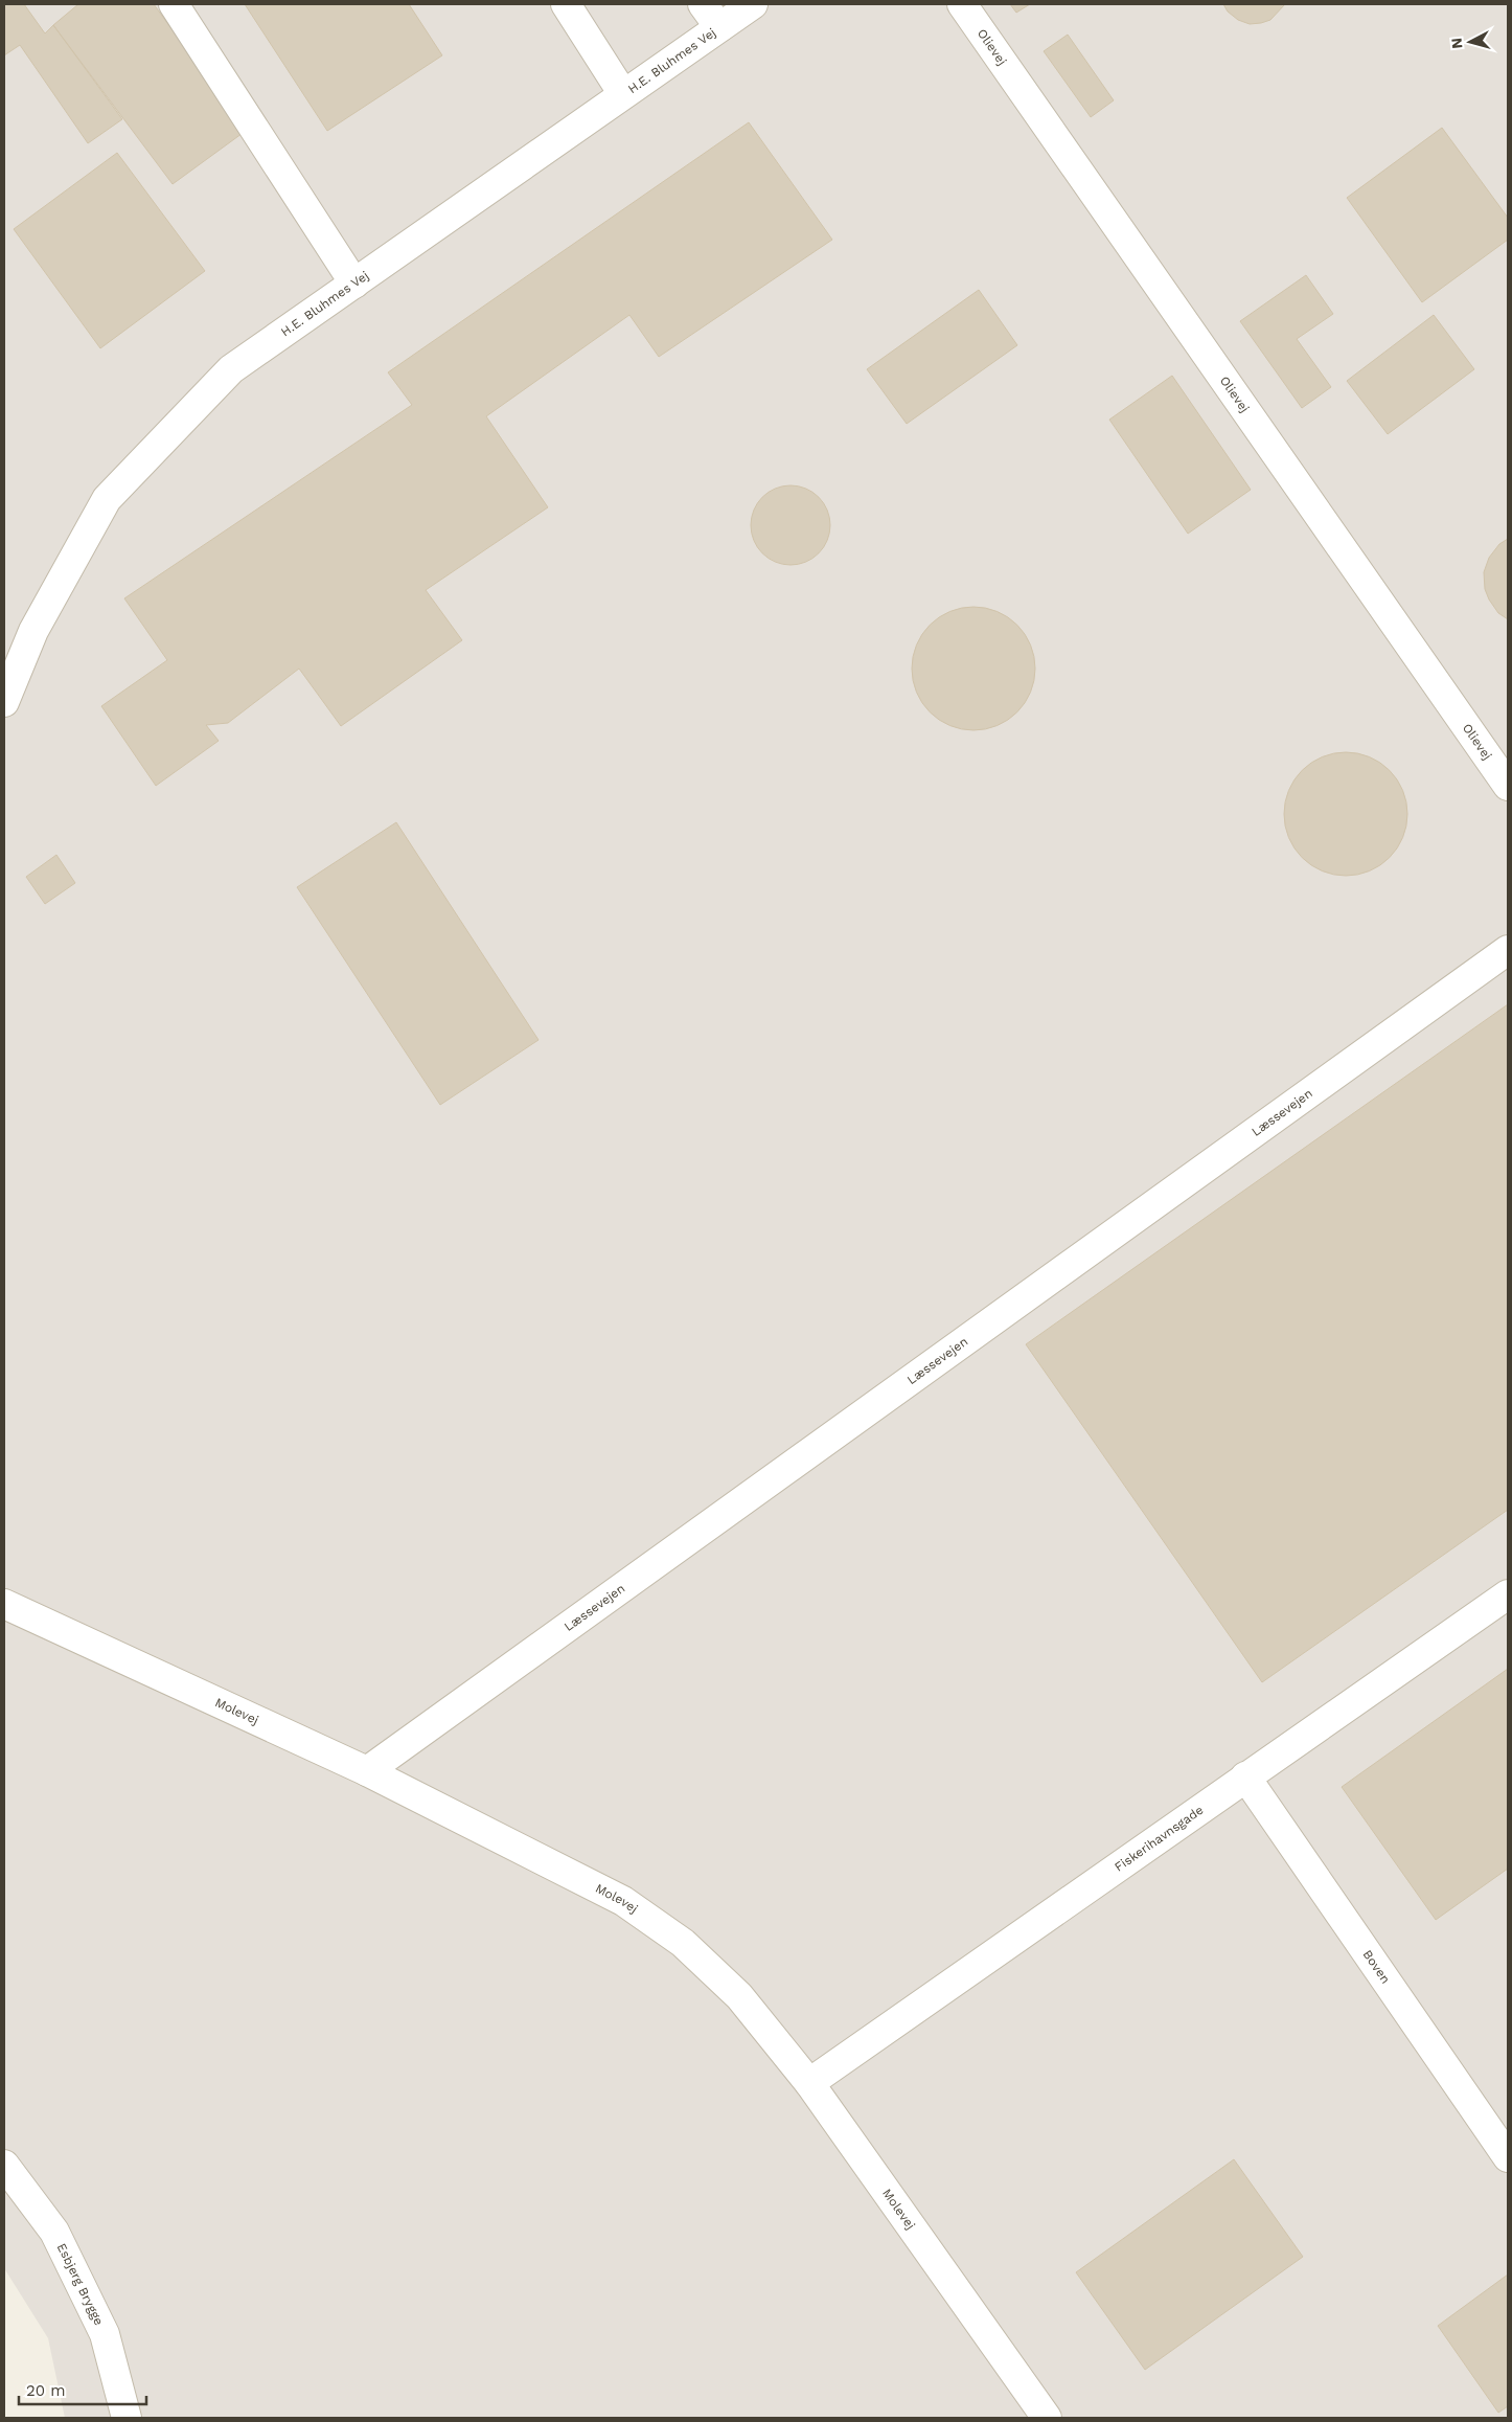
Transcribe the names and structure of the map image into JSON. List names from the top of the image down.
{
  "streets": {
    "street": [
      "Olievej",
      "H.E. Bluhmes Vej",
      "Læssevejen",
      "Molevej",
      "Fiskerihavnsgade",
      "Boven",
      "Esbjerg Brygge"
    ]
  },
  "crossings": [
    ["Læssevejen", "Molevej"],
    ["Molevej", "Fiskerihavnsgade"],
    ["Fiskerihavnsgade", "Boven"]
  ],
  "scale_bar": "20 m",
  "north": "left"
}
